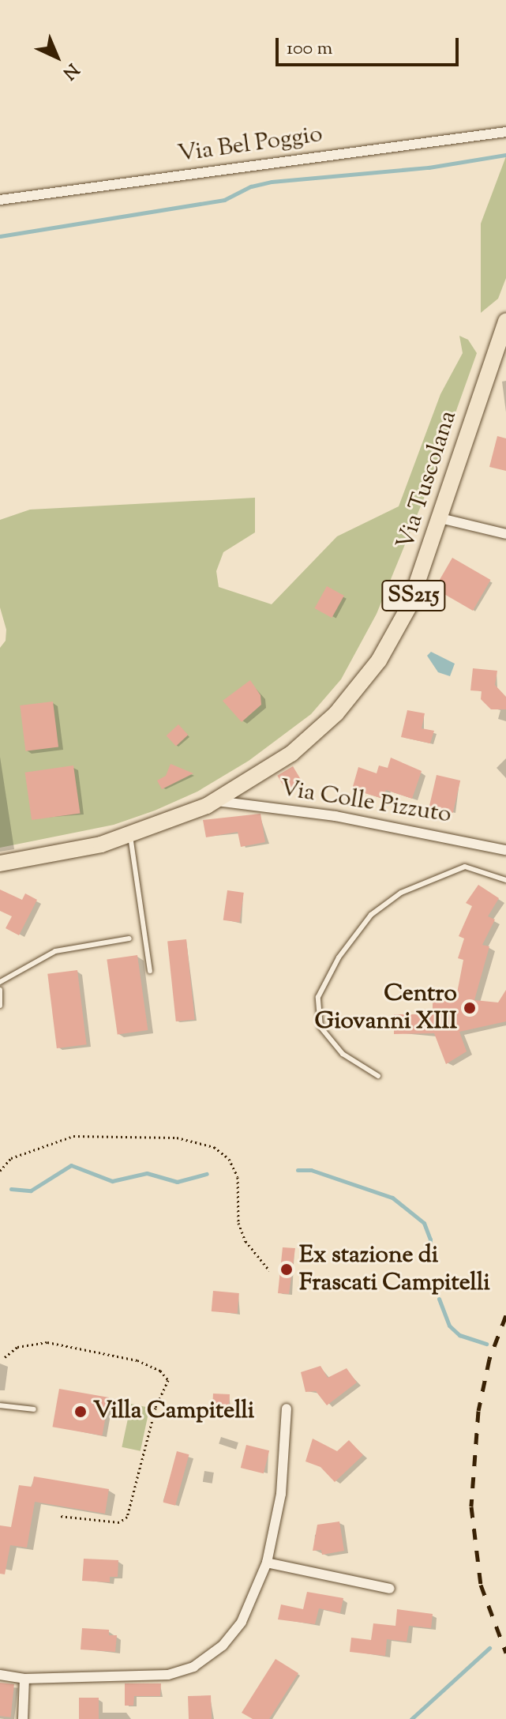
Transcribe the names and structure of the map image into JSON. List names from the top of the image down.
{
  "streets": {
    "main road": ["Via Tuscolana", "SS215"],
    "street": ["Via Bel Poggio", "Via Colle Pizzuto"]
  },
  "crossings": [
    ["Via Tuscolana", "Via Colle Pizzuto"]
  ],
  "places": ["Centro Giovanni XIII", "Ex stazione di Frascati Campitelli", "Villa Campitelli"],
  "scale_bar": "100 m",
  "north": "bottom right"
}
